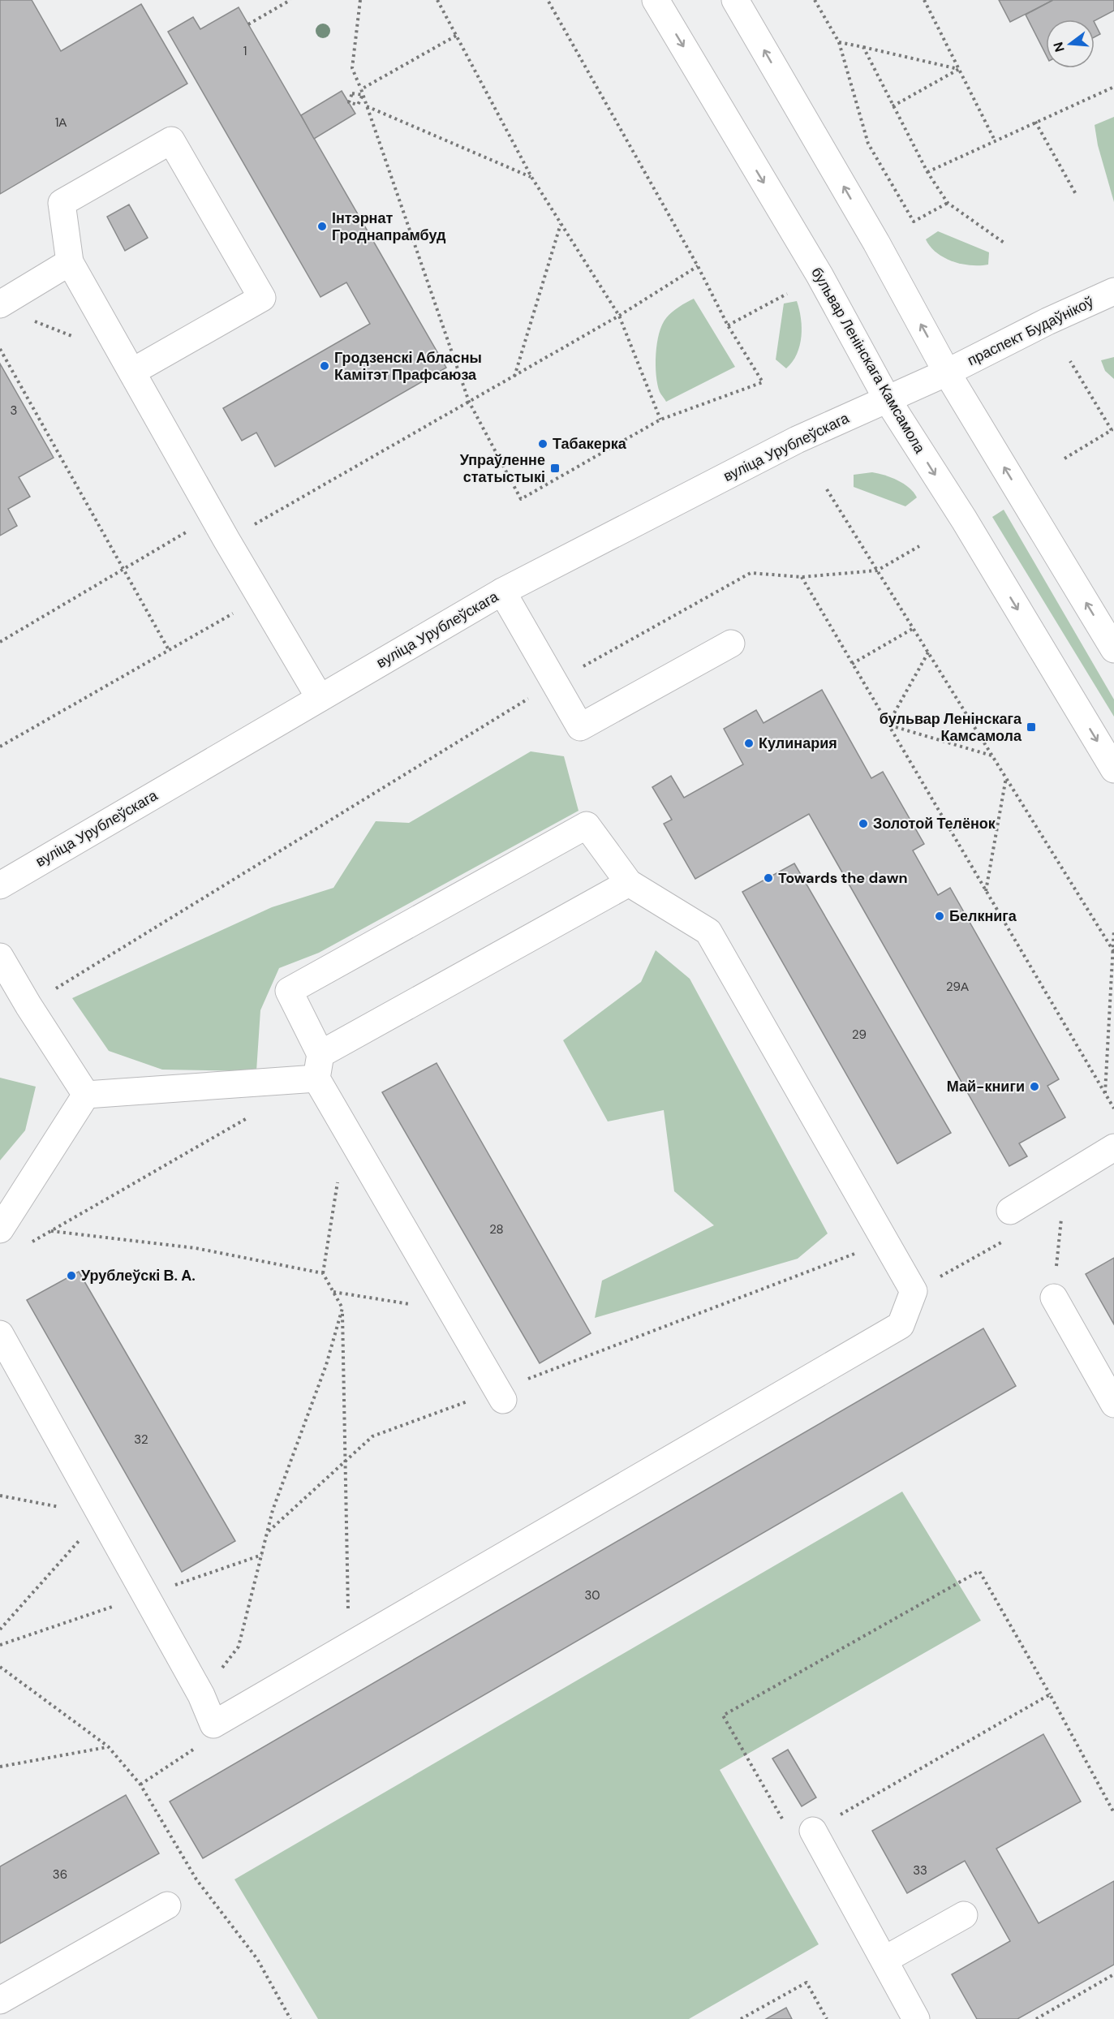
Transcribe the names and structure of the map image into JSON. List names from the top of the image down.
{
  "streets": {
    "main road": ["праспект Будаўнікоў", "бульвар Ленінскага Камсамола", "вуліца Урублеўскага"]
  },
  "crossings": [
    ["праспект Будаўнікоў", "бульвар Ленінскага Камсамола"],
    ["праспект Будаўнікоў", "вуліца Урублеўскага"],
    ["бульвар Ленінскага Камсамола", "вуліца Урублеўскага"]
  ],
  "places": {
    "other": [
      "Інтэрнат Гроднапрамбуд",
      "Гродзенскі Абласны Камітэт Прафсаюза",
      "Табакерка",
      "Кулинария",
      "Золотой Телёнок",
      "Towards the dawn",
      "Белкнига",
      "Май-книги",
      "Урублеўскі В. А."
    ],
    "transit": ["Упраўленне статыстыкі", "бульвар Ленінскага Камсамола"]
  },
  "house_numbers": [
    "1",
    "1А",
    "3",
    "29А",
    "29",
    "28",
    "32",
    "30",
    "33",
    "36"
  ],
  "north": "left"
}
